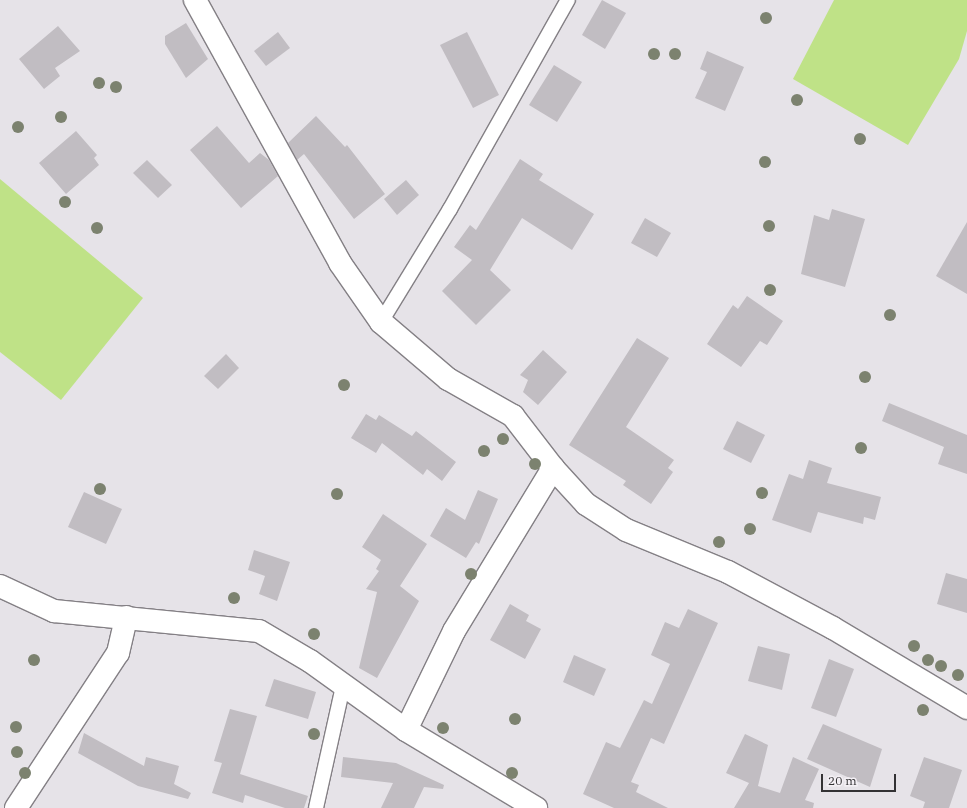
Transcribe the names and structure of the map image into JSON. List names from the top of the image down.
{
  "scale_bar": "20 m"
}
